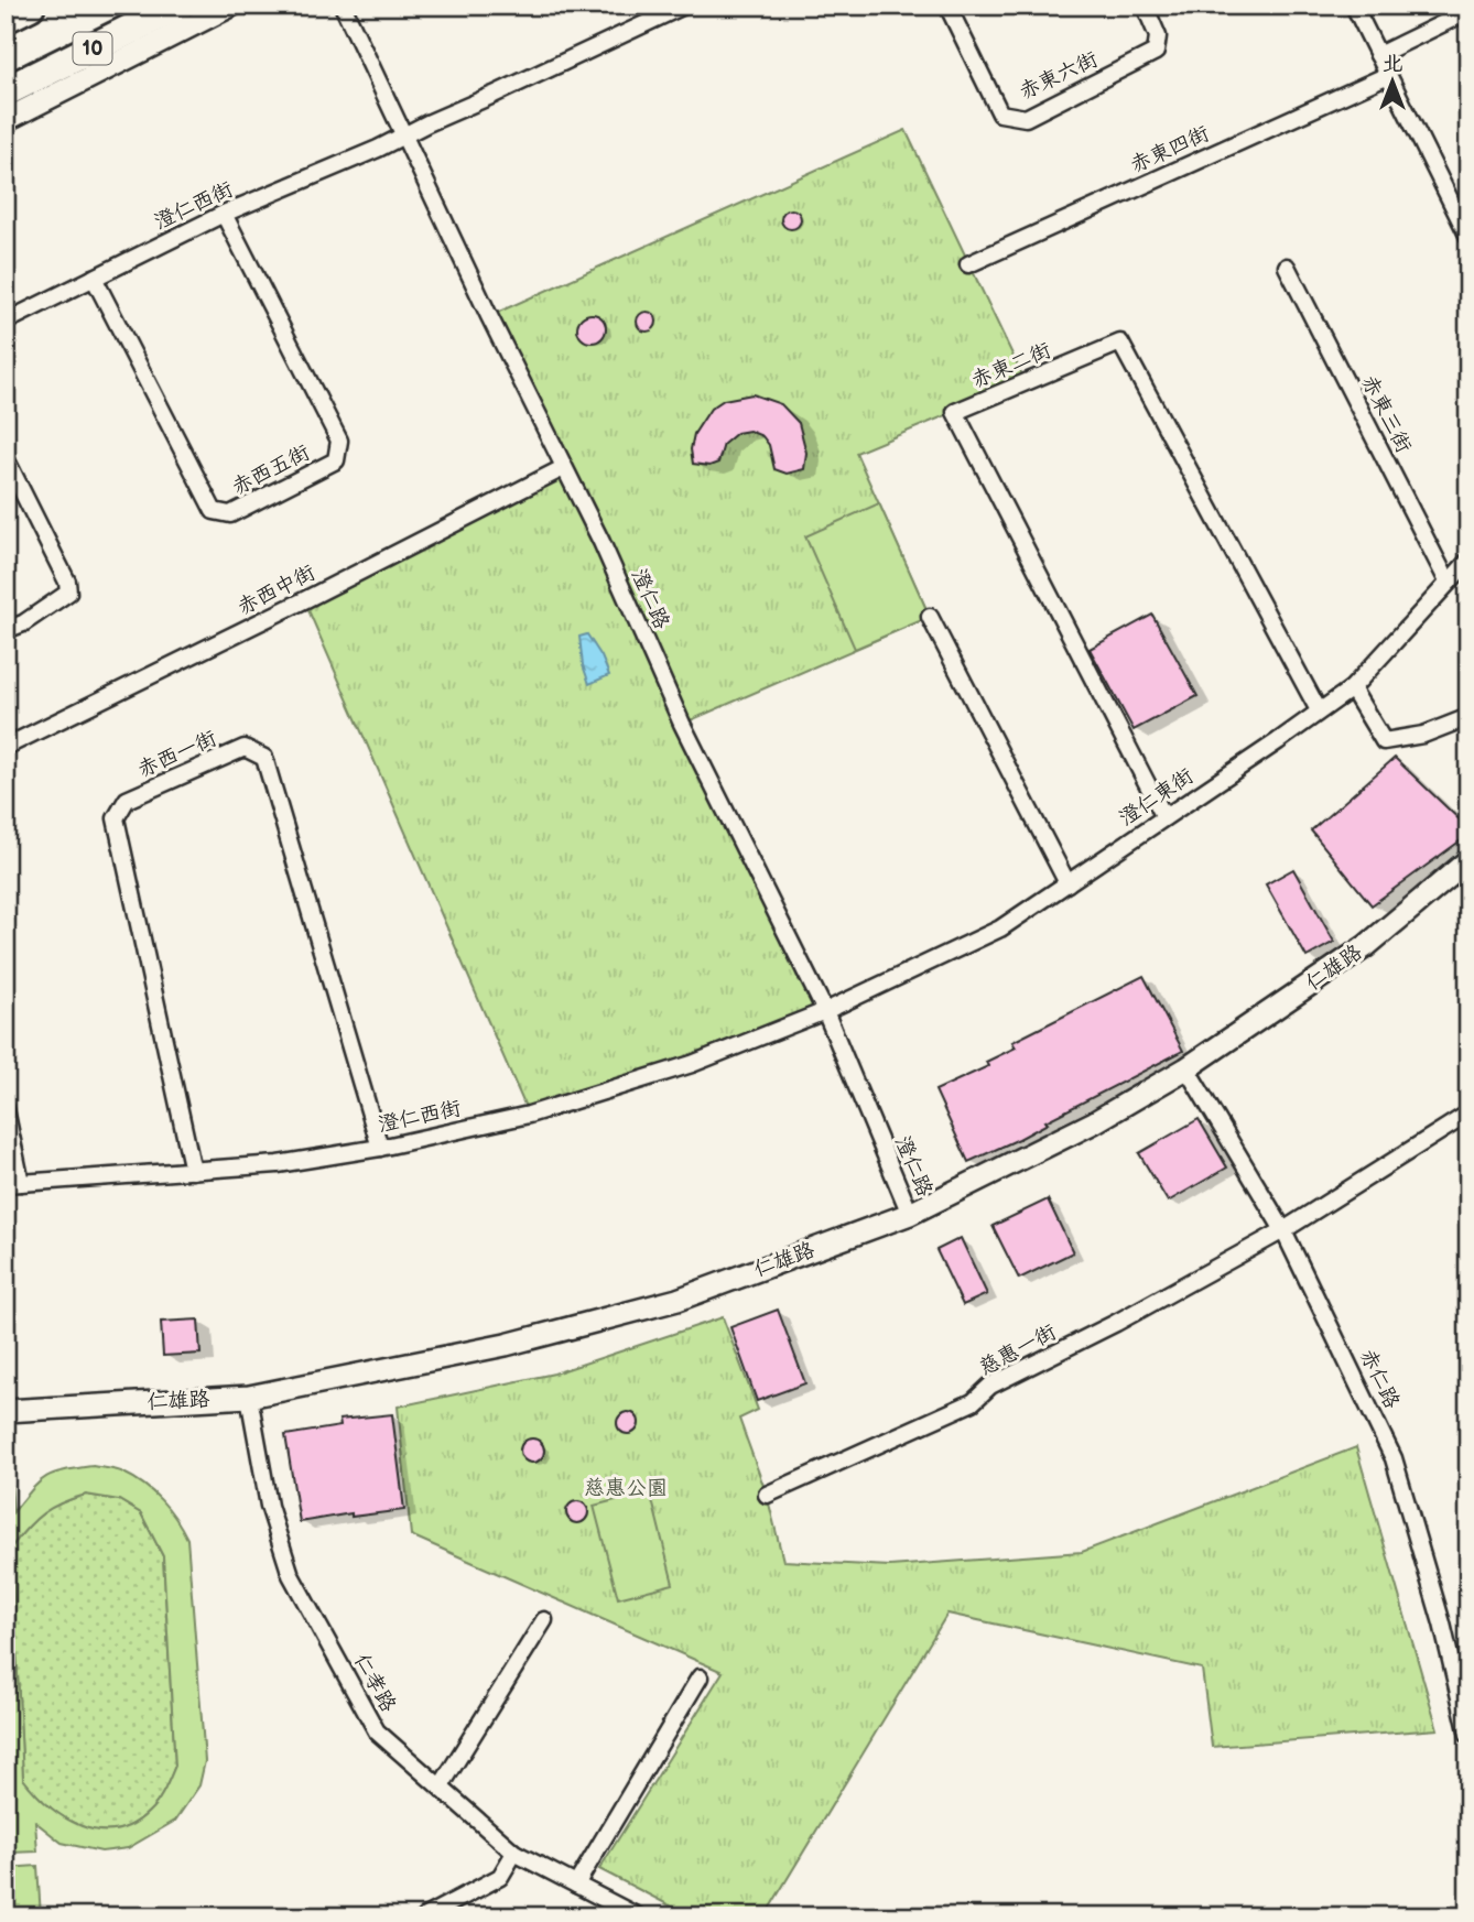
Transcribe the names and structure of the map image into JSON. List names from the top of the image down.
{
  "streets": {
    "highway": ["10"],
    "street": [
      "赤東六街",
      "赤東四街",
      "澄仁西街",
      "赤東二街",
      "赤東三街",
      "赤西五街",
      "赤西中街",
      "澄仁路",
      "赤西一街",
      "澄仁東街",
      "仁雄路",
      "慈惠一街",
      "赤仁路",
      "仁孝路"
    ]
  },
  "crossings": [
    ["澄仁西街", "赤西五街"],
    ["澄仁西街", "澄仁路"],
    ["澄仁西街", "赤西一街"],
    ["澄仁西街", "澄仁東街"],
    ["赤東二街", "澄仁東街"],
    ["赤東三街", "澄仁東街"],
    ["赤西中街", "澄仁路"],
    ["澄仁路", "澄仁東街"],
    ["澄仁路", "仁雄路"],
    ["仁雄路", "赤仁路"],
    ["仁雄路", "仁孝路"],
    ["慈惠一街", "赤仁路"]
  ],
  "parks": ["慈惠公園"],
  "north": "top"
}
